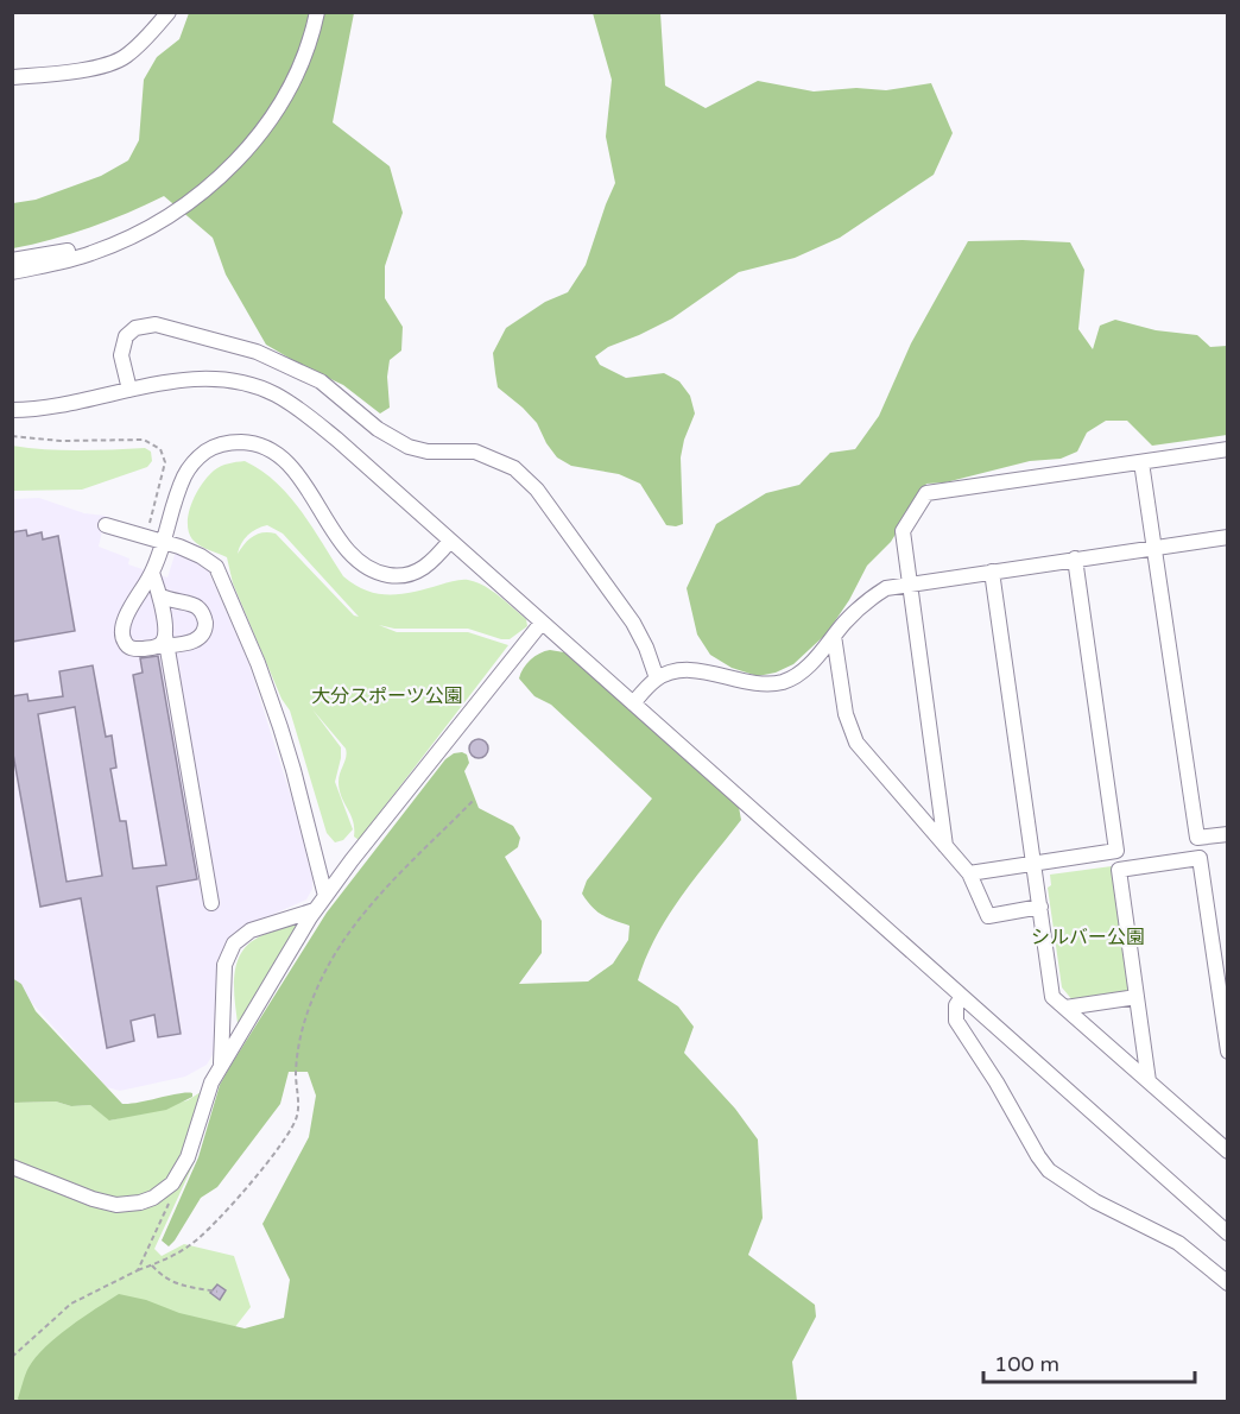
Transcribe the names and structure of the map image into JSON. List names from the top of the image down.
{
  "parks": ["大分スポーツ公園", "シルバー公園"],
  "scale_bar": "100 m"
}
